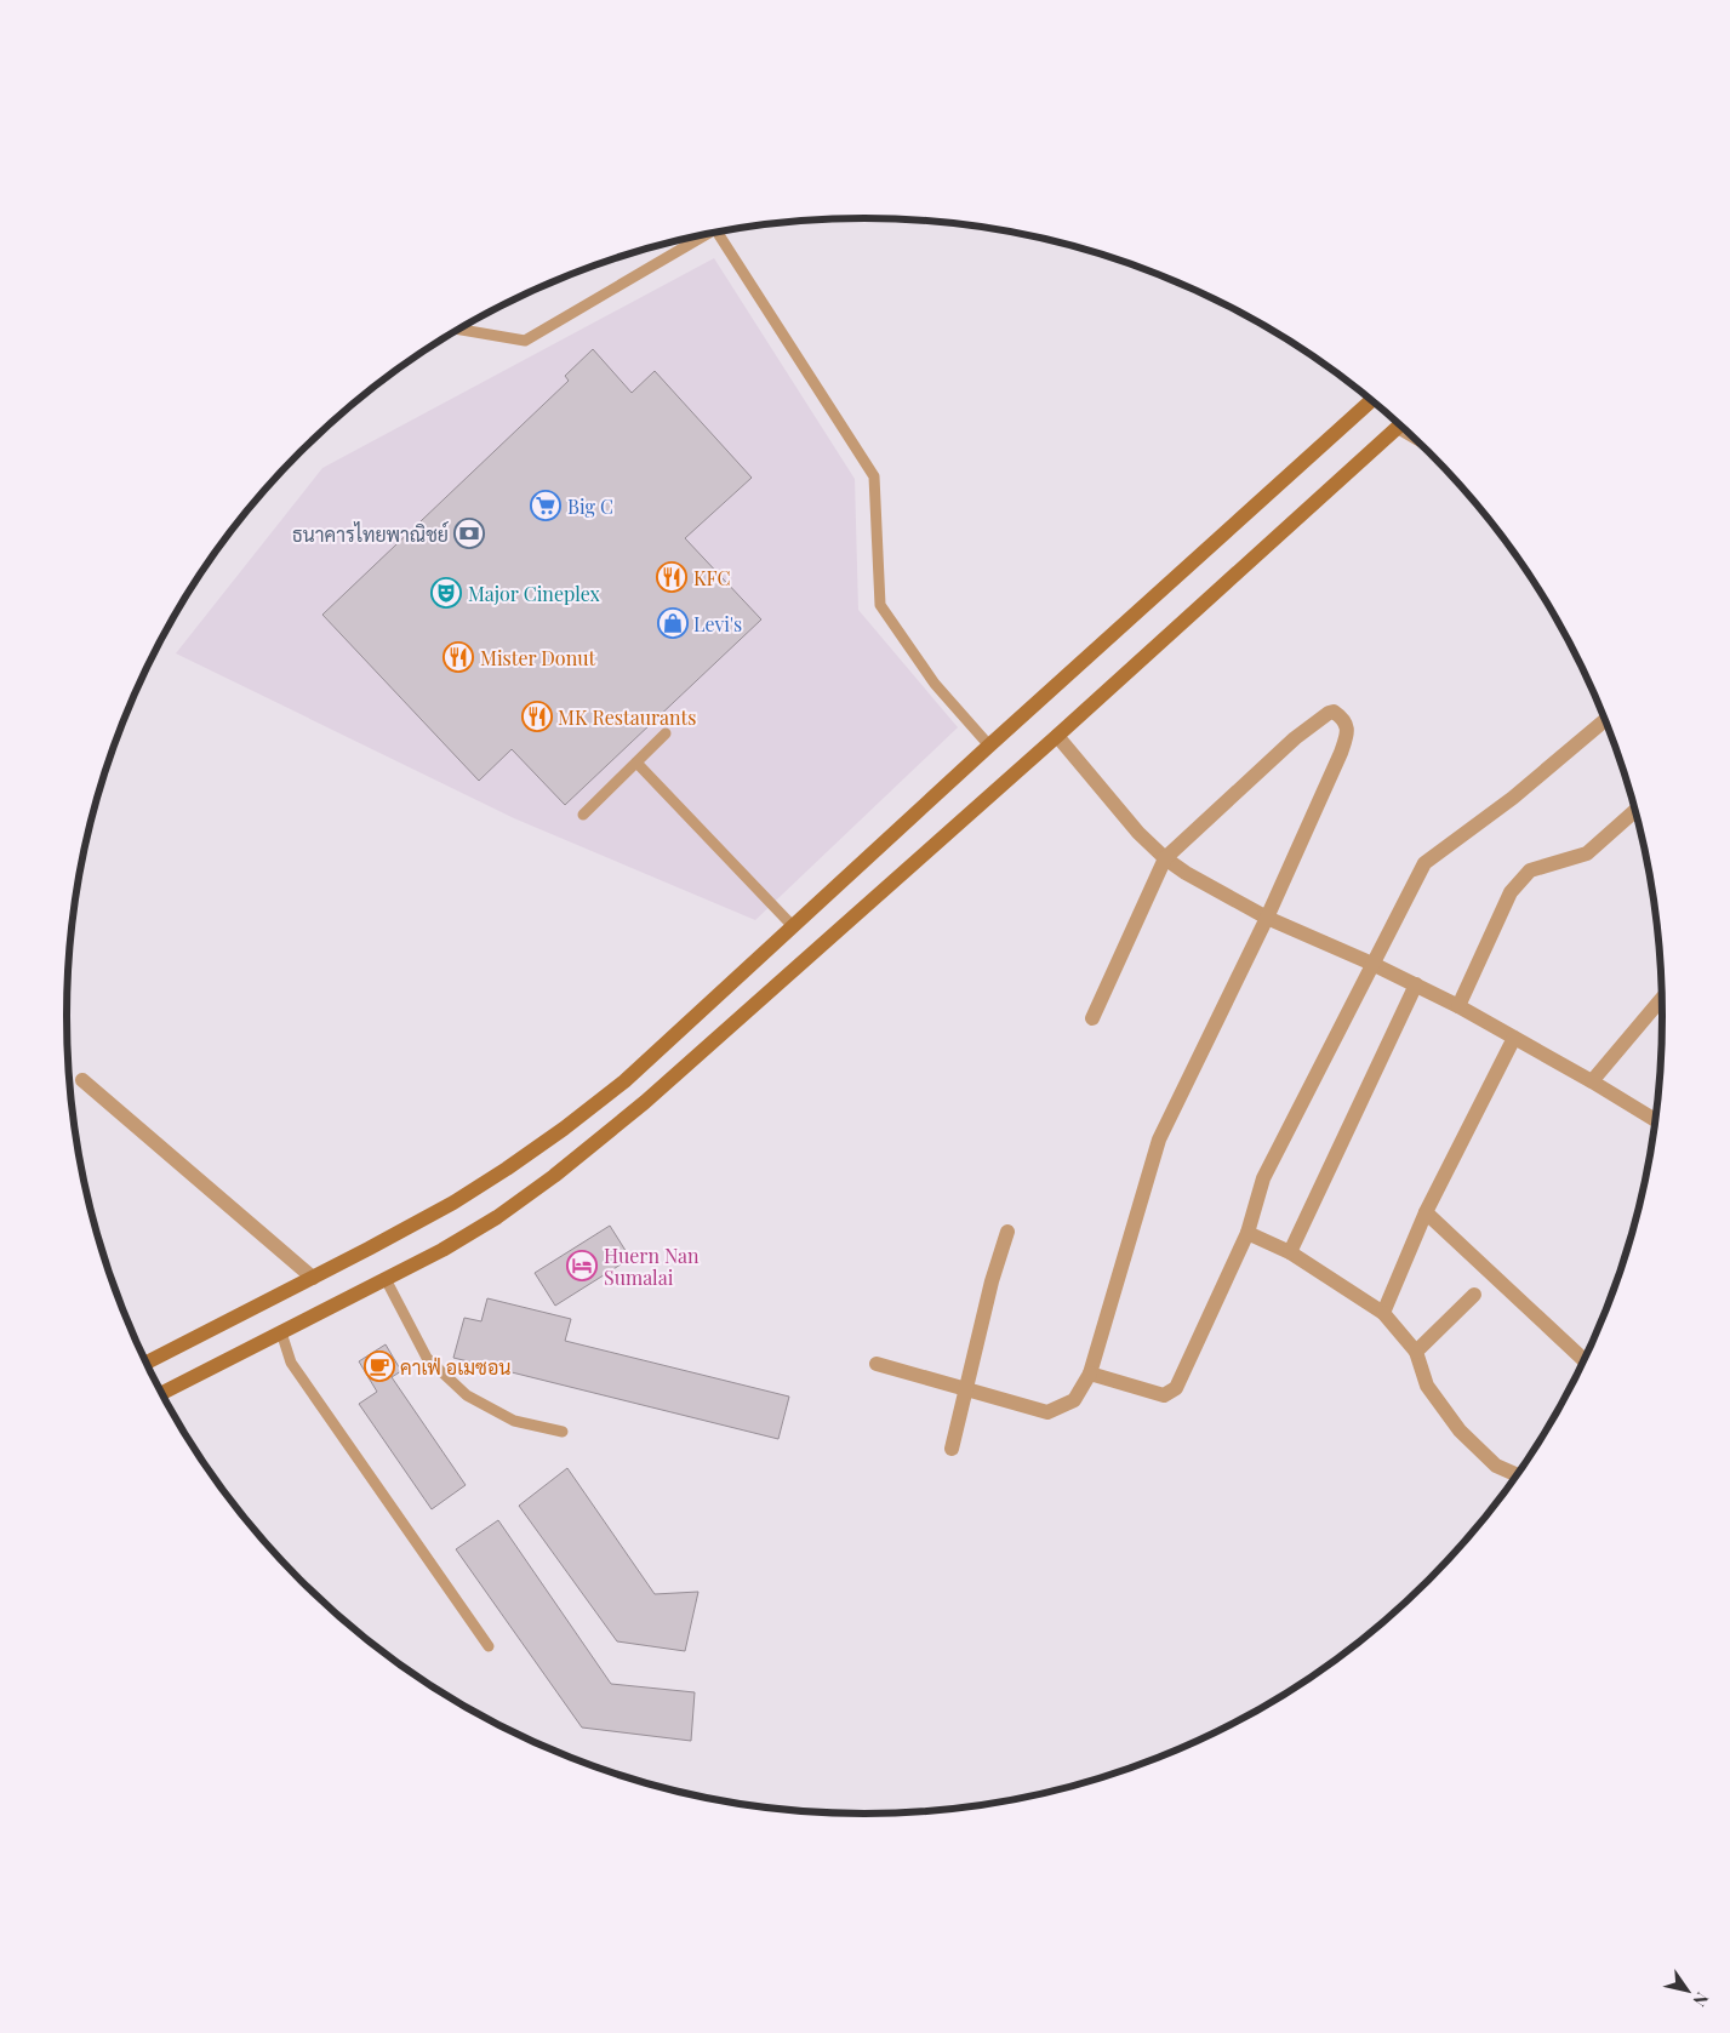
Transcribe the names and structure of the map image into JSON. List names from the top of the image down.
{
  "places": {
    "supermarket": ["Big C"],
    "bank": ["ธนาคารไทยพาณิชย์"],
    "restaurant": ["KFC", "Mister Donut", "MK Restaurants"],
    "theatre": ["Major Cineplex"],
    "shop": ["Levi's"],
    "hotel": ["Huern Nan Sumalai"],
    "cafe": ["คาเฟ่ อเมซอน"]
  },
  "north": "bottom right"
}
